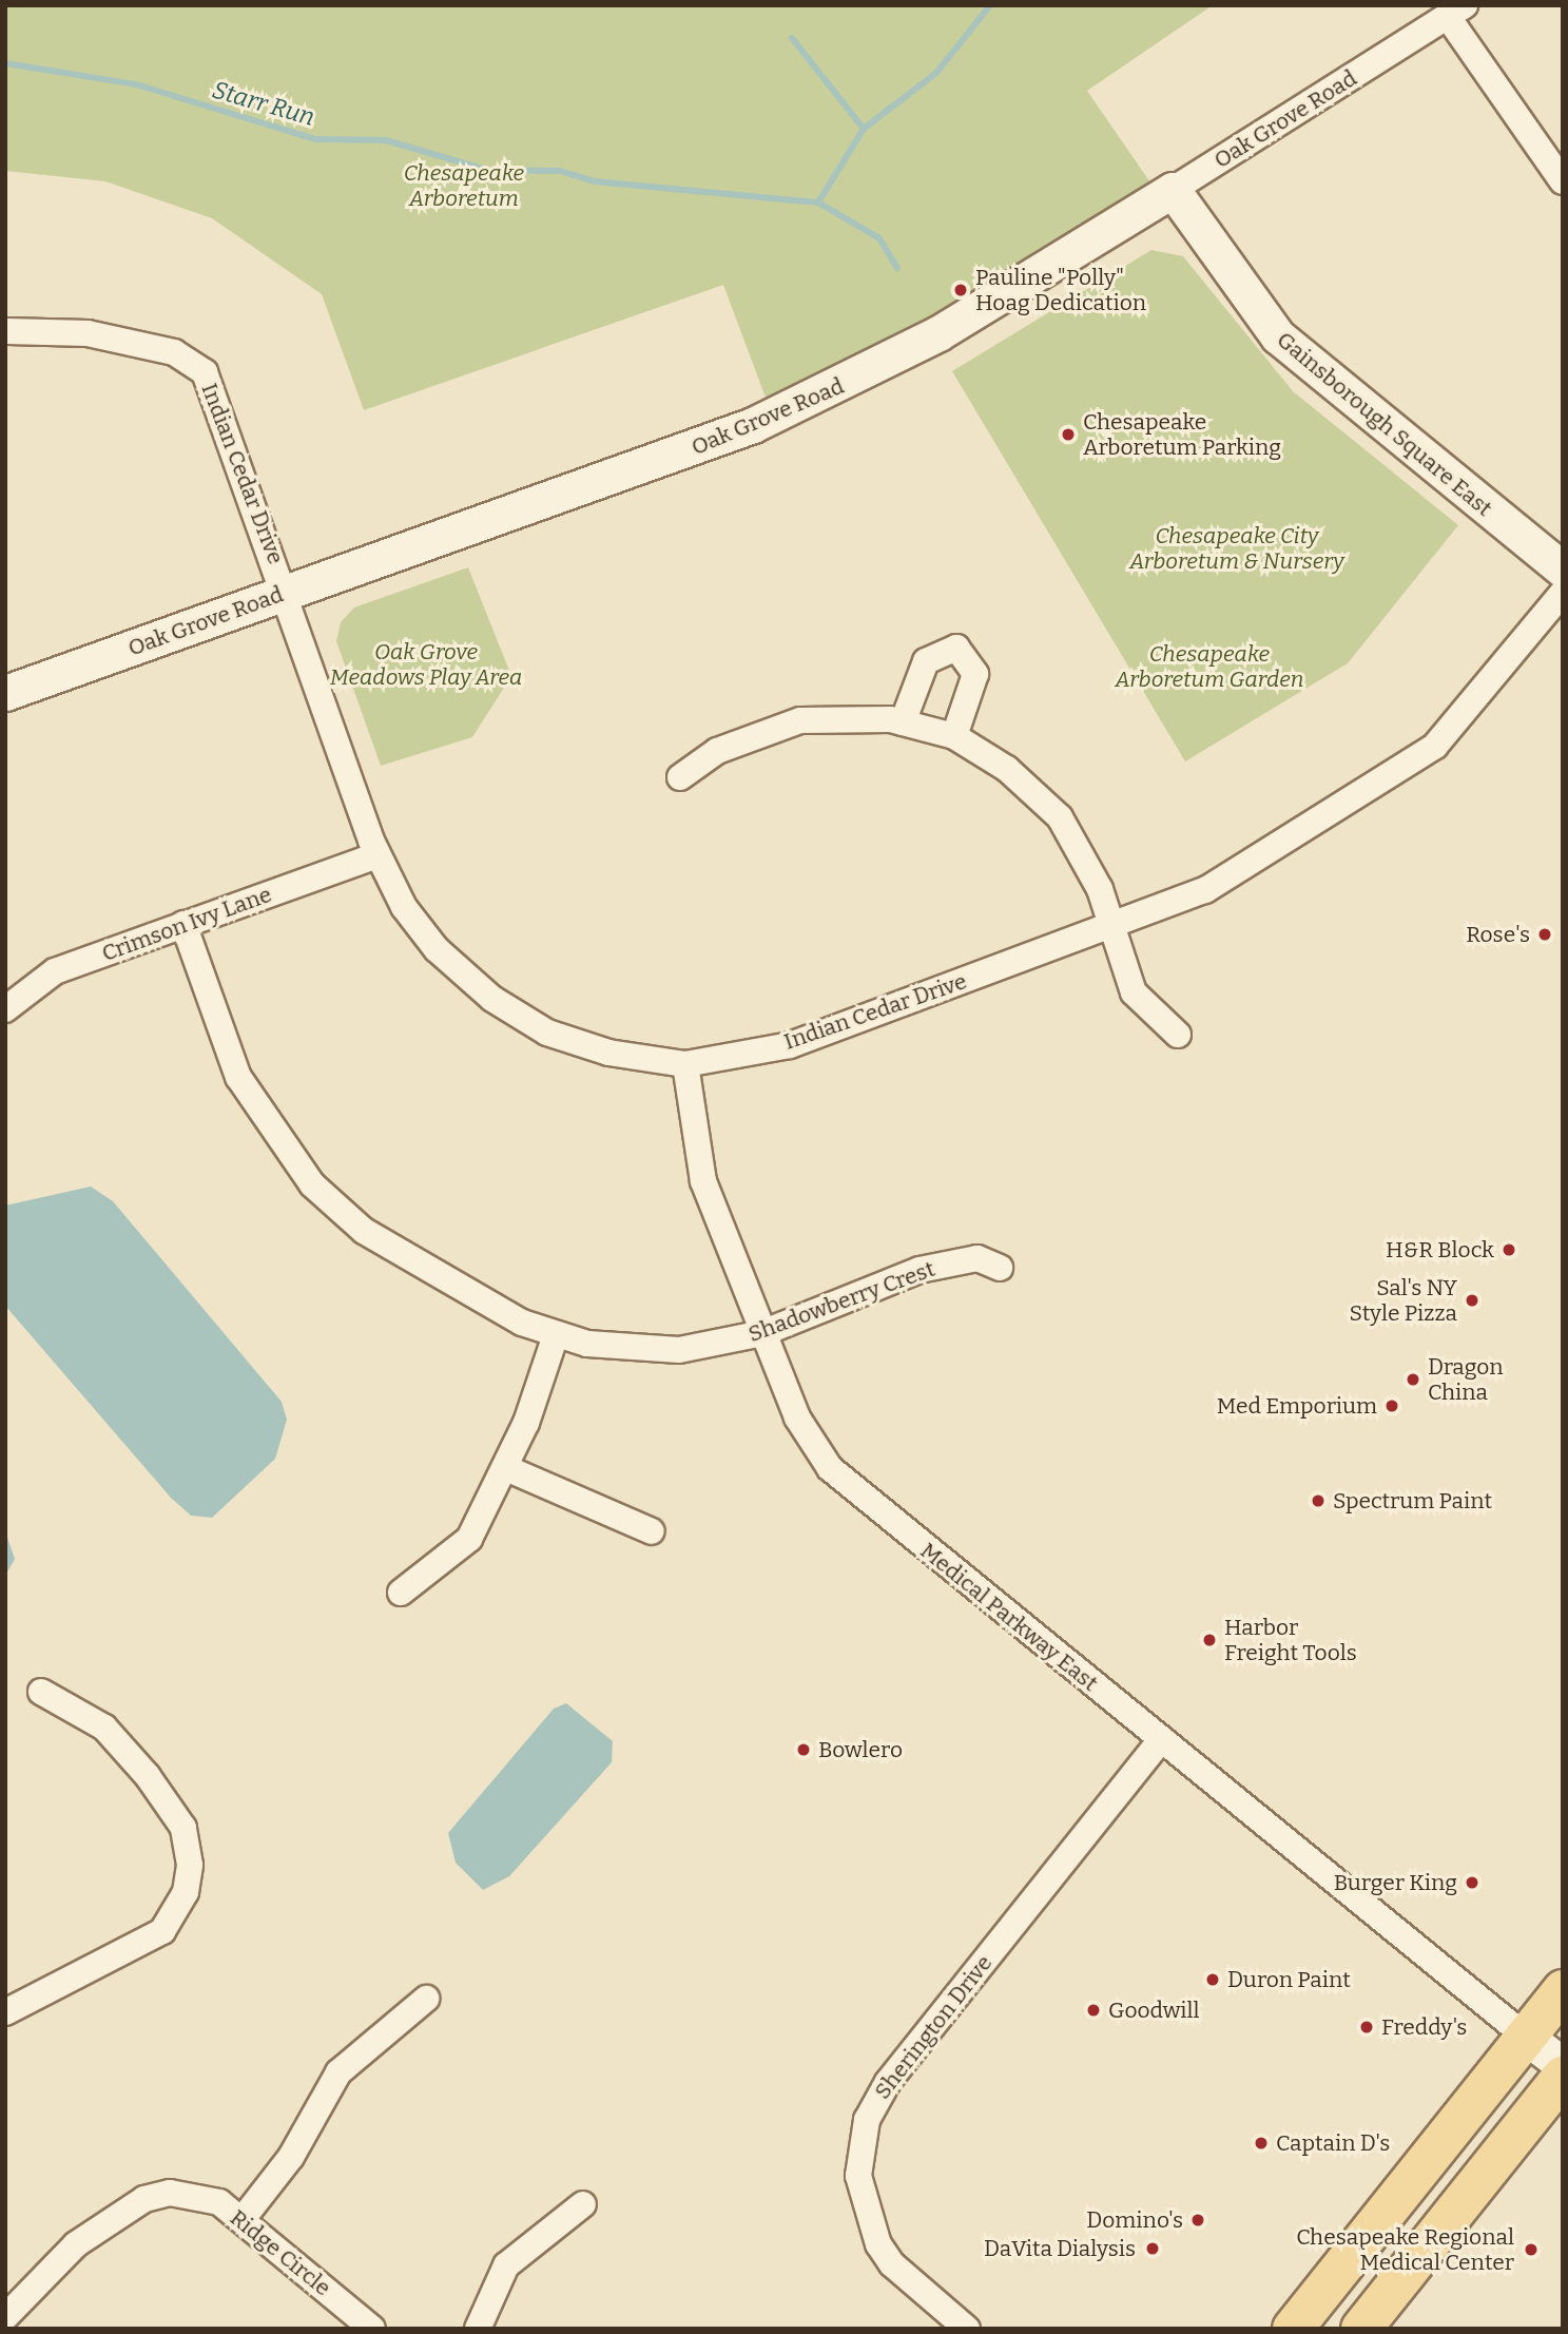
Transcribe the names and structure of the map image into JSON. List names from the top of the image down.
{
  "streets": {
    "street": [
      "Oak Grove Road",
      "Gainsborough Square East",
      "Indian Cedar Drive",
      "Crimson Ivy Lane",
      "Shadowberry Crest",
      "Medical Parkway East",
      "Sherington Drive",
      "Ridge Circle"
    ]
  },
  "crossings": [
    ["Oak Grove Road", "Gainsborough Square East"],
    ["Oak Grove Road", "Indian Cedar Drive"],
    ["Indian Cedar Drive", "Crimson Ivy Lane"],
    ["Indian Cedar Drive", "Medical Parkway East"],
    ["Crimson Ivy Lane", "Shadowberry Crest"],
    ["Shadowberry Crest", "Medical Parkway East"],
    ["Medical Parkway East", "Sherington Drive"]
  ],
  "water": ["Starr Run"],
  "parks": [
    "Chesapeake Arboretum",
    "Chesapeake City Arboretum & Nursery",
    "Oak Grove Meadows Play Area",
    "Chesapeake Arboretum Garden"
  ],
  "places": [
    "Pauline \"Polly\" Hoag Dedication",
    "Chesapeake Arboretum Parking",
    "Rose's",
    "H&R Block",
    "Sal's NY Style Pizza",
    "Dragon China",
    "Med Emporium",
    "Spectrum Paint",
    "Harbor Freight Tools",
    "Bowlero",
    "Burger King",
    "Duron Paint",
    "Goodwill",
    "Freddy's",
    "Captain D's",
    "Domino's",
    "DaVita Dialysis",
    "Chesapeake Regional Medical Center"
  ]
}
